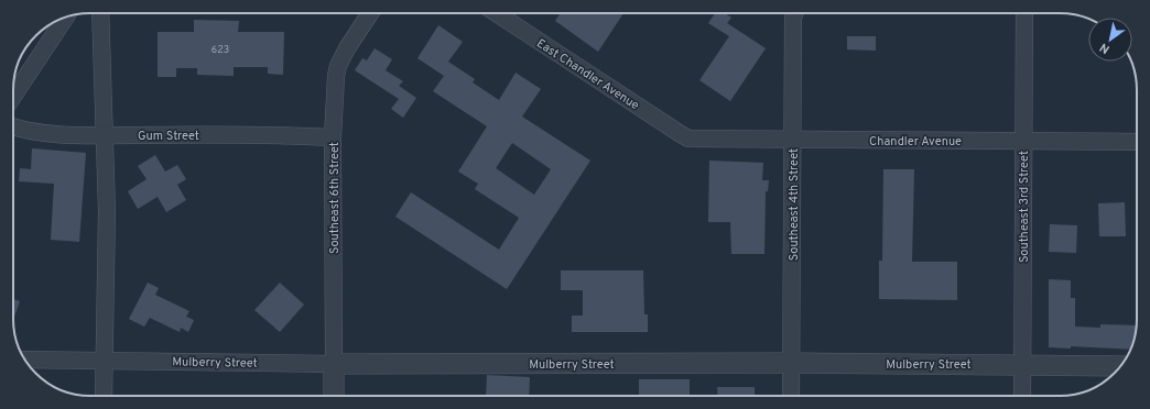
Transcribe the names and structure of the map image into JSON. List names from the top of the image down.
{
  "streets": {
    "street": [
      "East Chandler Avenue",
      "Gum Street",
      "Chandler Avenue",
      "Southeast 6th Street",
      "Southeast 4th Street",
      "Southeast 3rd Street",
      "Mulberry Street"
    ]
  },
  "crossings": [
    ["East Chandler Avenue", "Chandler Avenue"],
    ["Gum Street", "Southeast 6th Street"],
    ["Chandler Avenue", "Southeast 4th Street"],
    ["Chandler Avenue", "Southeast 3rd Street"],
    ["Southeast 6th Street", "Mulberry Street"],
    ["Southeast 4th Street", "Mulberry Street"],
    ["Southeast 3rd Street", "Mulberry Street"]
  ],
  "house_numbers": ["623"],
  "north": "bottom left"
}
